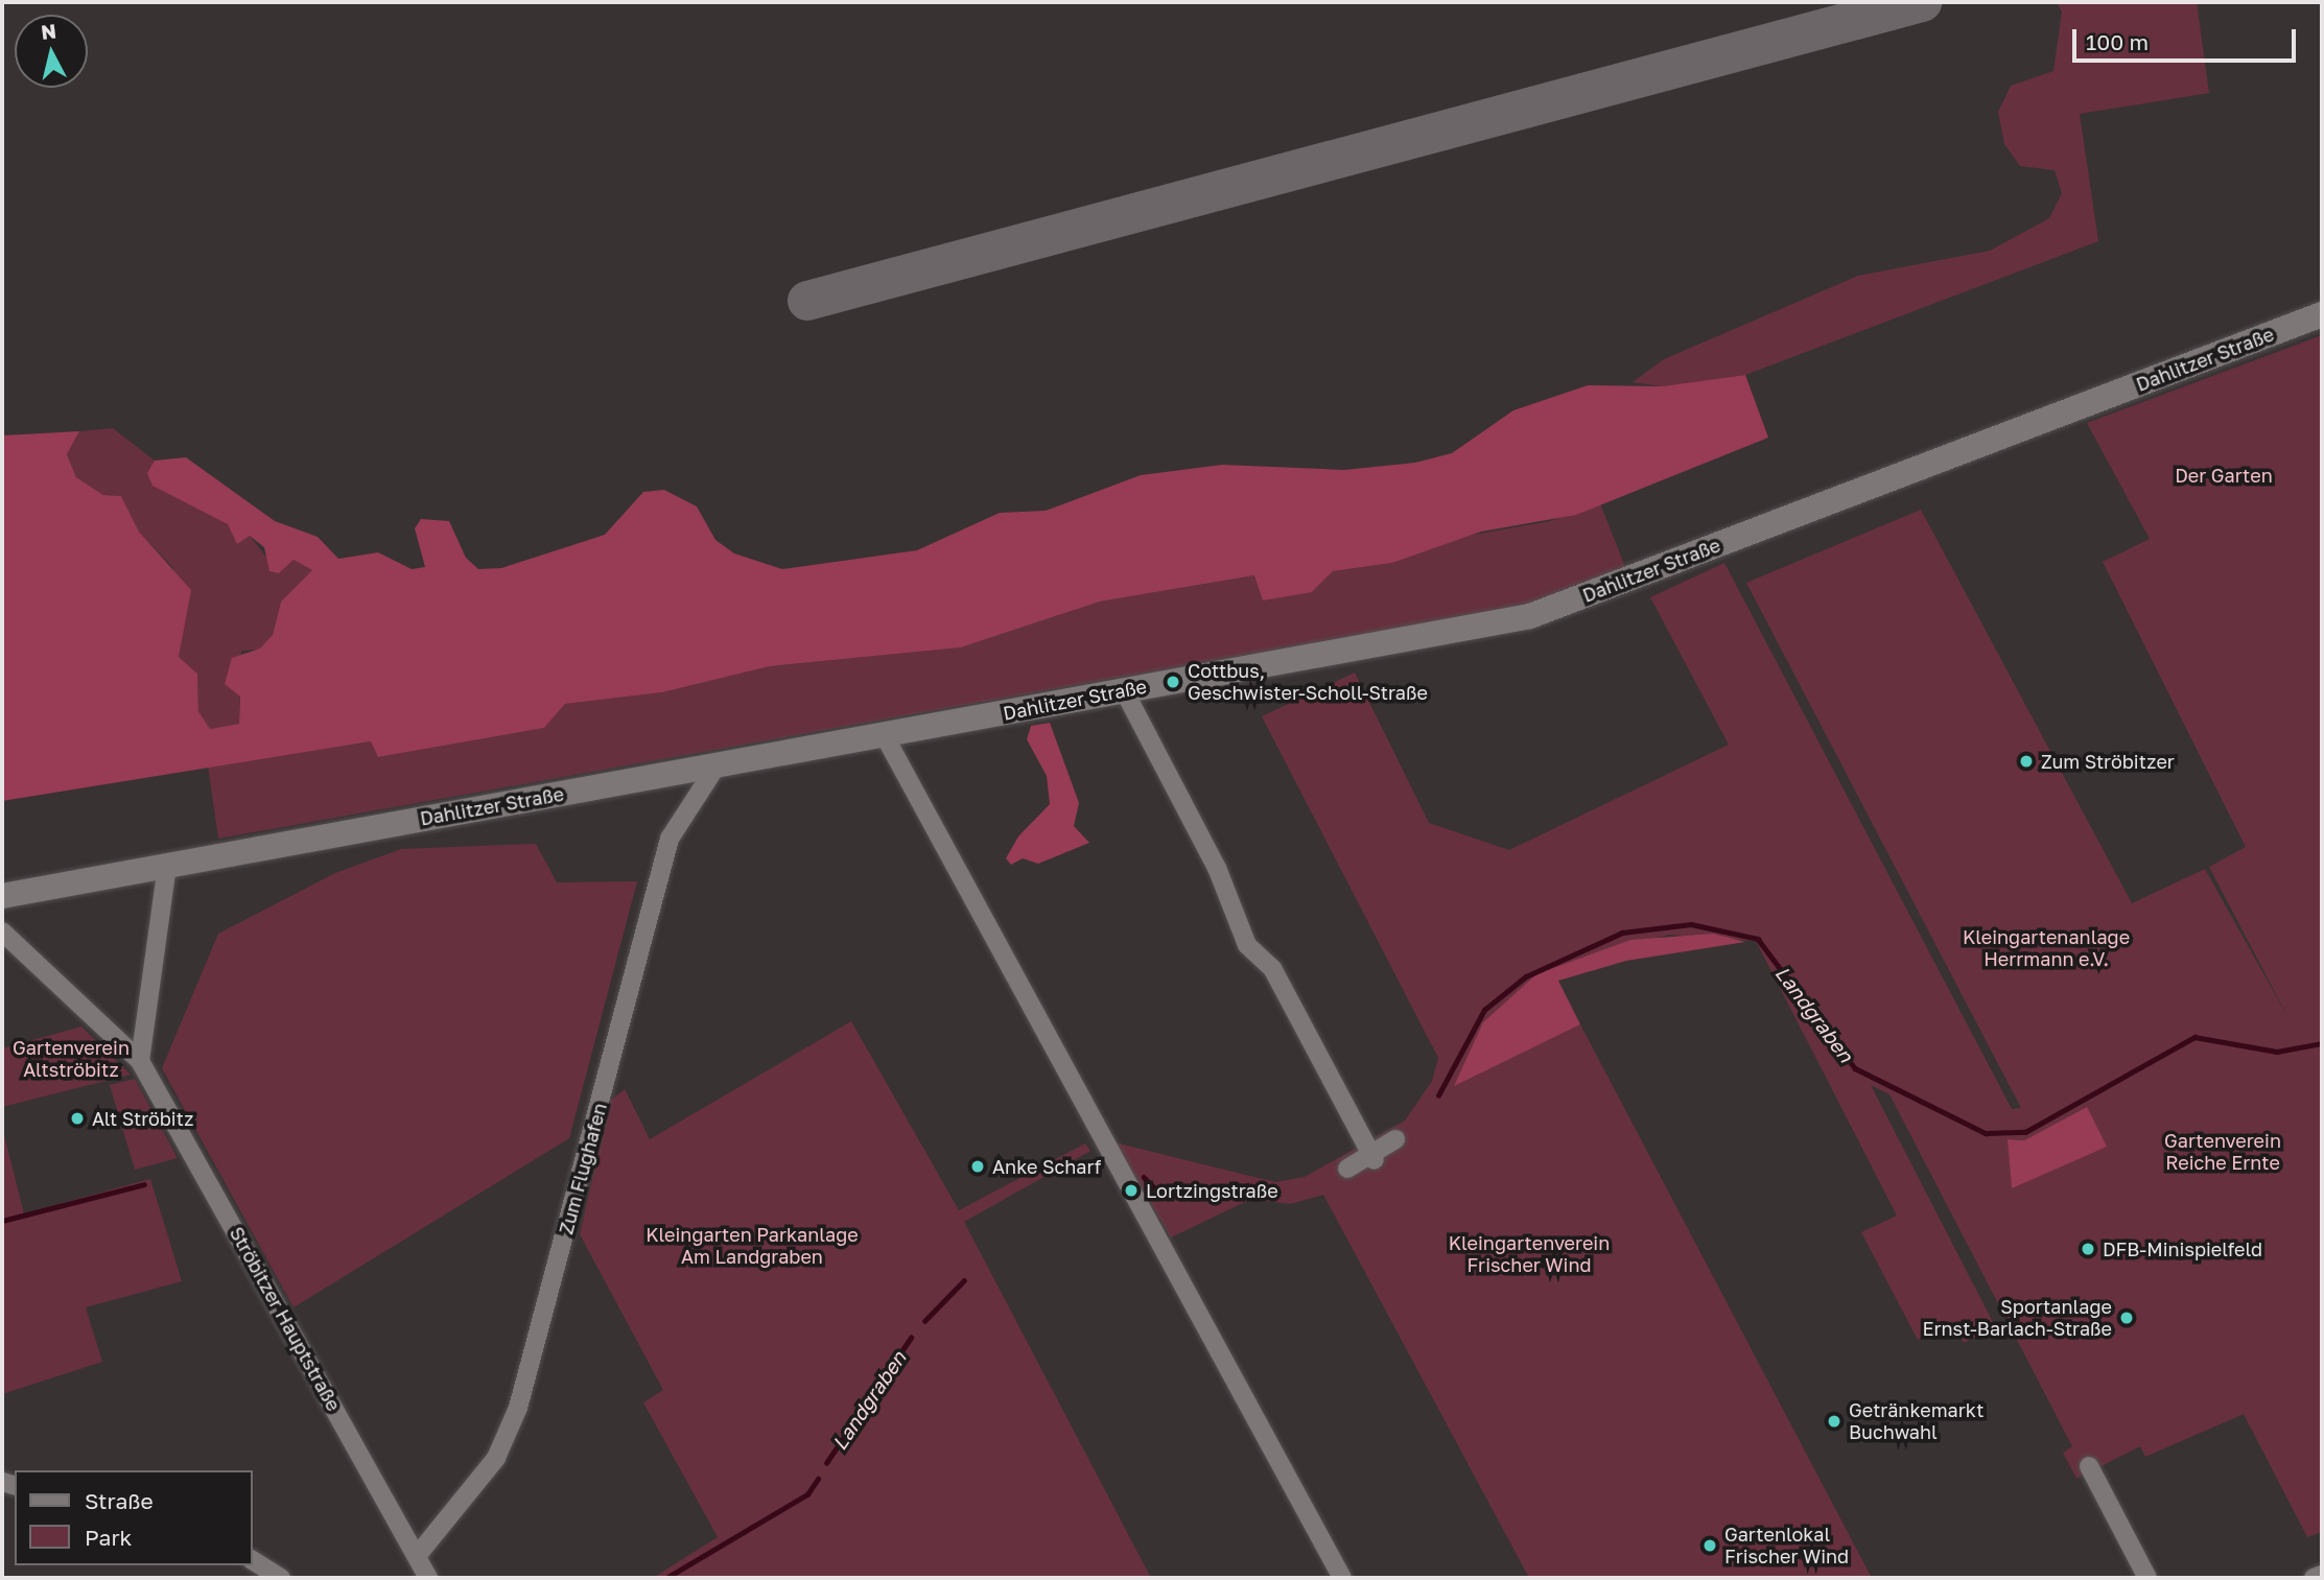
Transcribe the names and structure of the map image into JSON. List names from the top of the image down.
{
  "streets": {
    "street": ["Dahlitzer Straße", "Zum Flughafen", "Ströbitzer Hauptstraße"]
  },
  "crossings": [
    ["Dahlitzer Straße", "Zum Flughafen"],
    ["Zum Flughafen", "Ströbitzer Hauptstraße"]
  ],
  "water": ["Landgraben"],
  "parks": [
    "Der Garten",
    "Kleingartenanlage Herrmann e.V.",
    "Gartenverein Altströbitz",
    "Gartenverein Reiche Ernte",
    "Kleingarten Parkanlage Am Landgraben",
    "Kleingartenverein Frischer Wind"
  ],
  "places": [
    "Cottbus, Geschwister-Scholl-Straße",
    "Zum Ströbitzer",
    "Alt Ströbitz",
    "Anke Scharf",
    "Lortzingstraße",
    "DFB-Minispielfeld",
    "Sportanlage Ernst-Barlach-Straße",
    "Getränkemarkt Buchwahl",
    "Gartenlokal Frischer Wind"
  ],
  "legend": ["Straße", "Park"],
  "scale_bar": "100 m",
  "north": "top"
}
